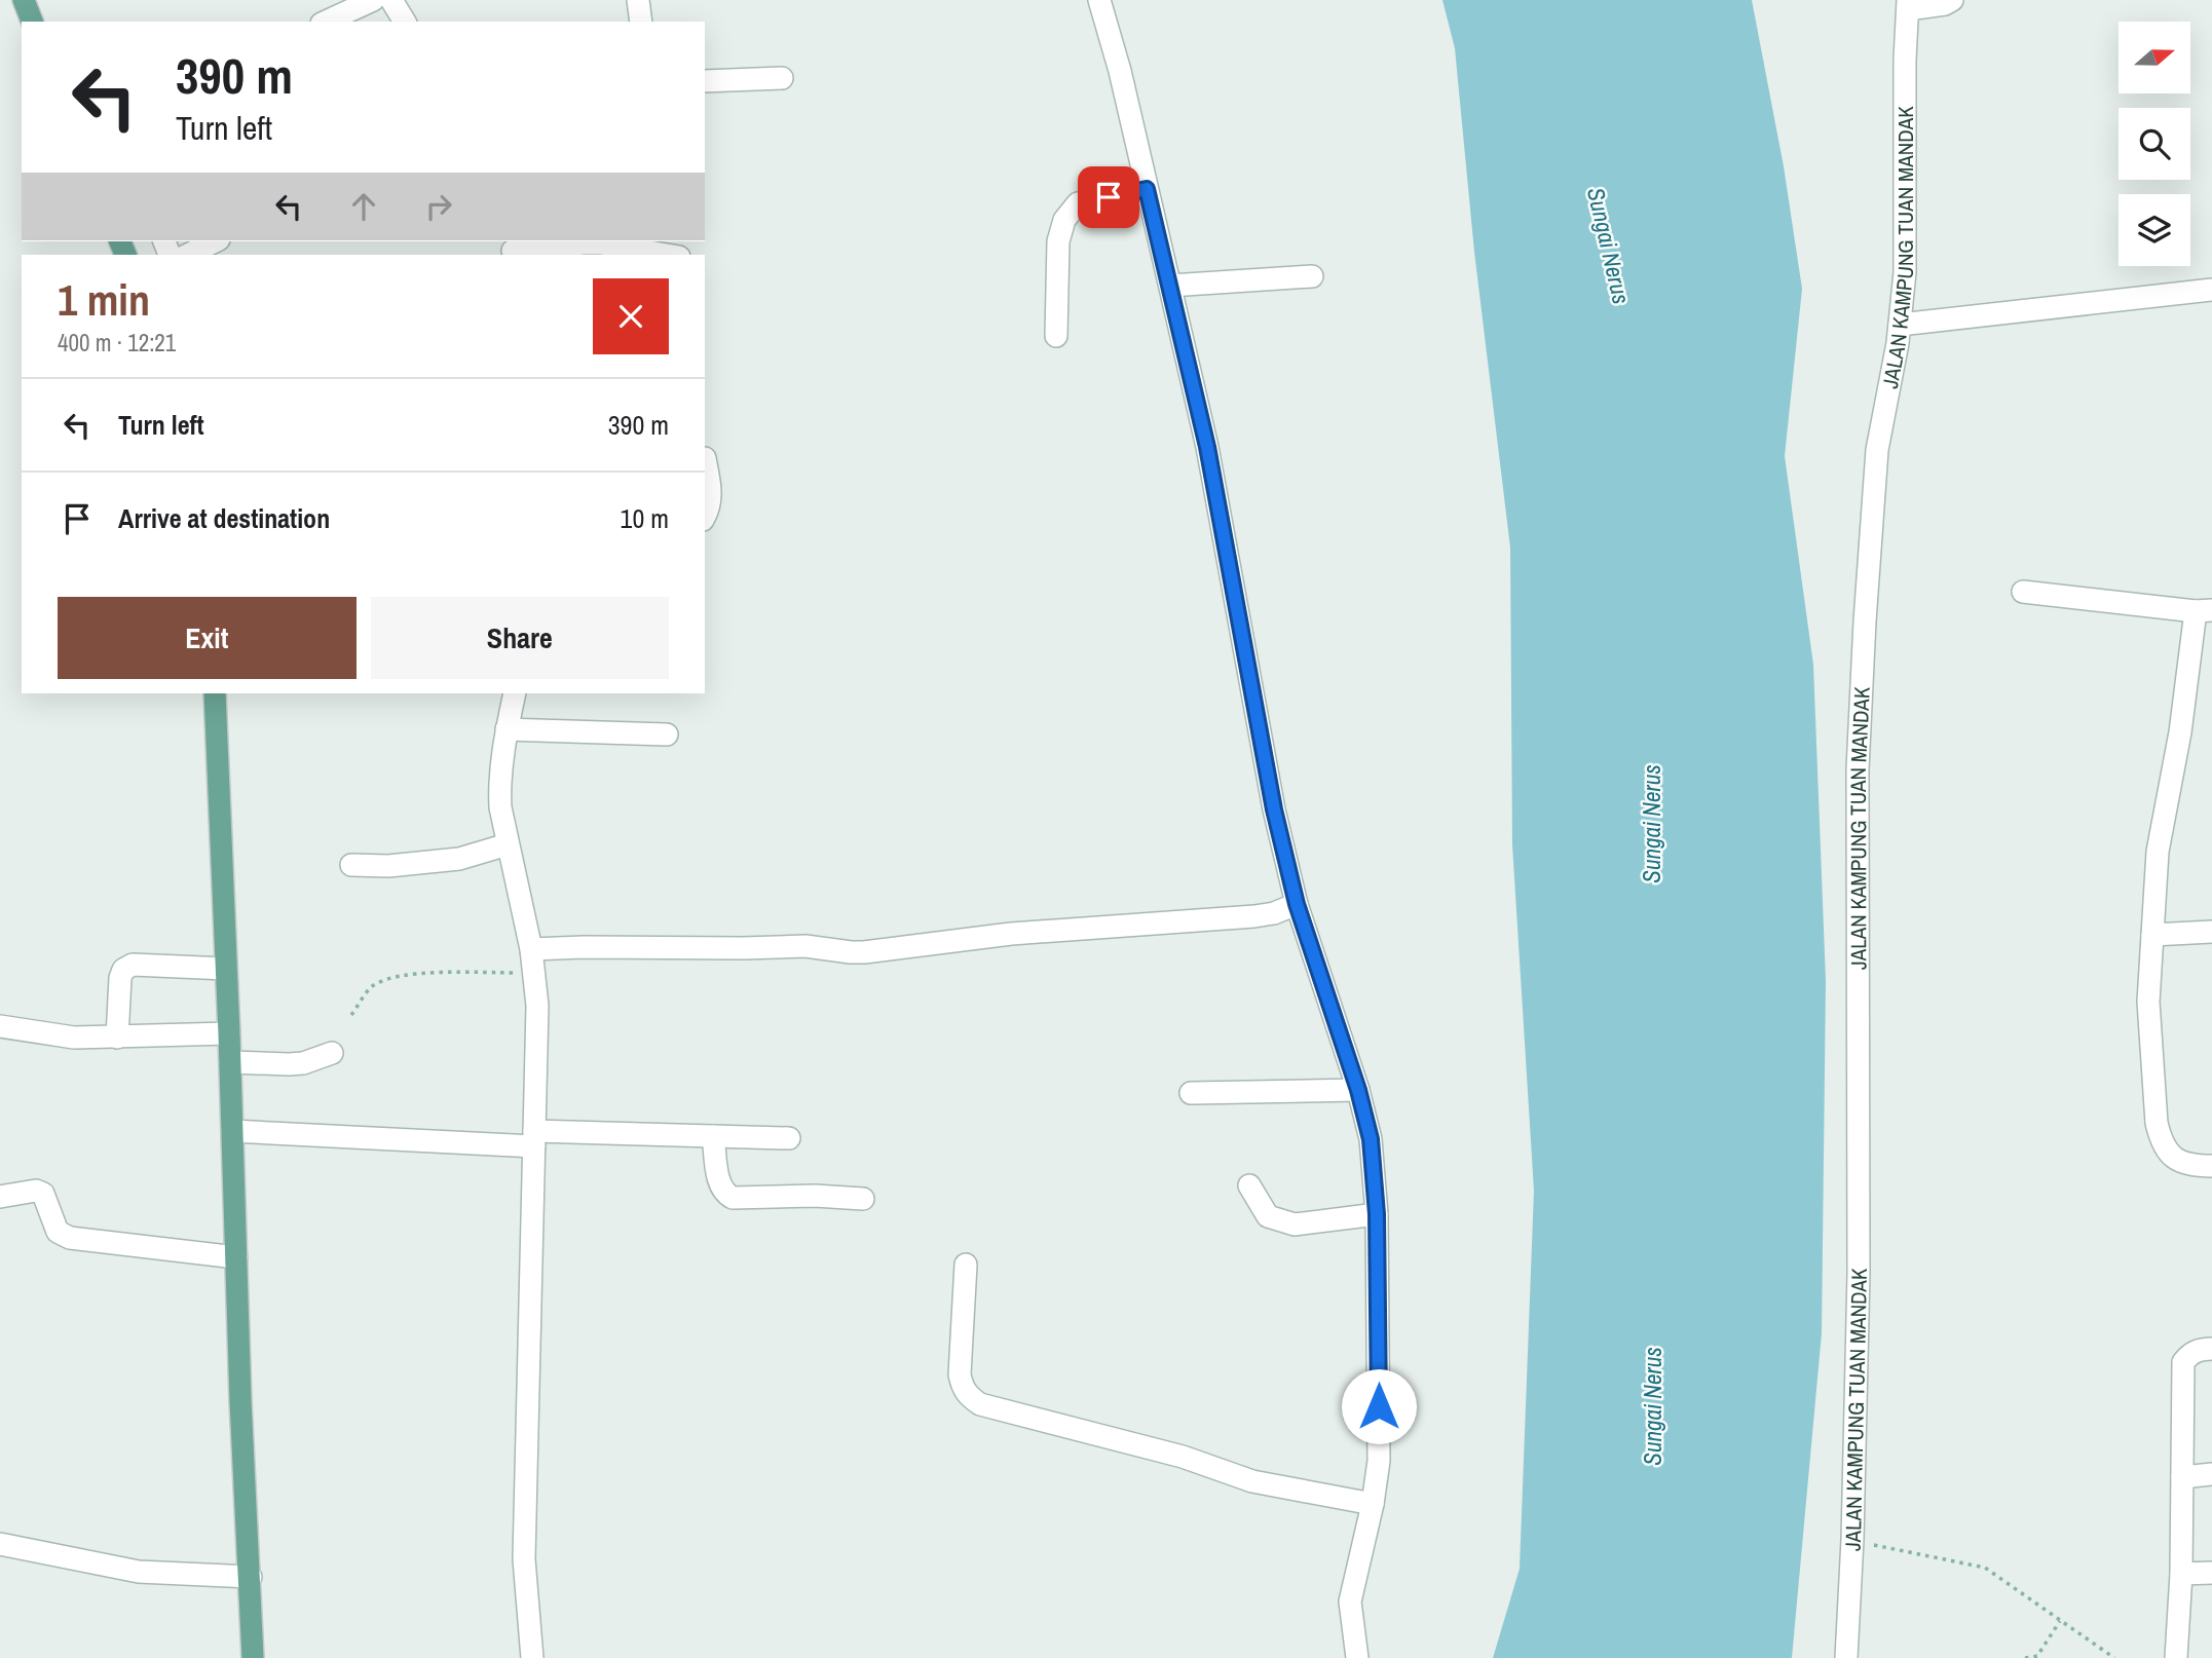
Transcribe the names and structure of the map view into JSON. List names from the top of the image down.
{
  "streets": {
    "street": ["JALAN KAMPUNG TUAN MANDAK"]
  },
  "water": ["Sungai Nerus"],
  "north": "right",
  "page": {
    "turn": ["390 m", "Turn left"],
    "heading": ["1 min", "400 m · 12:21"],
    "list": [
      {
        "name": "Turn left",
        "value": "390 m"
      },
      {
        "name": "Arrive at destination",
        "value": "10 m"
      }
    ],
    "buttons": ["Exit", "Share"]
  }
}
